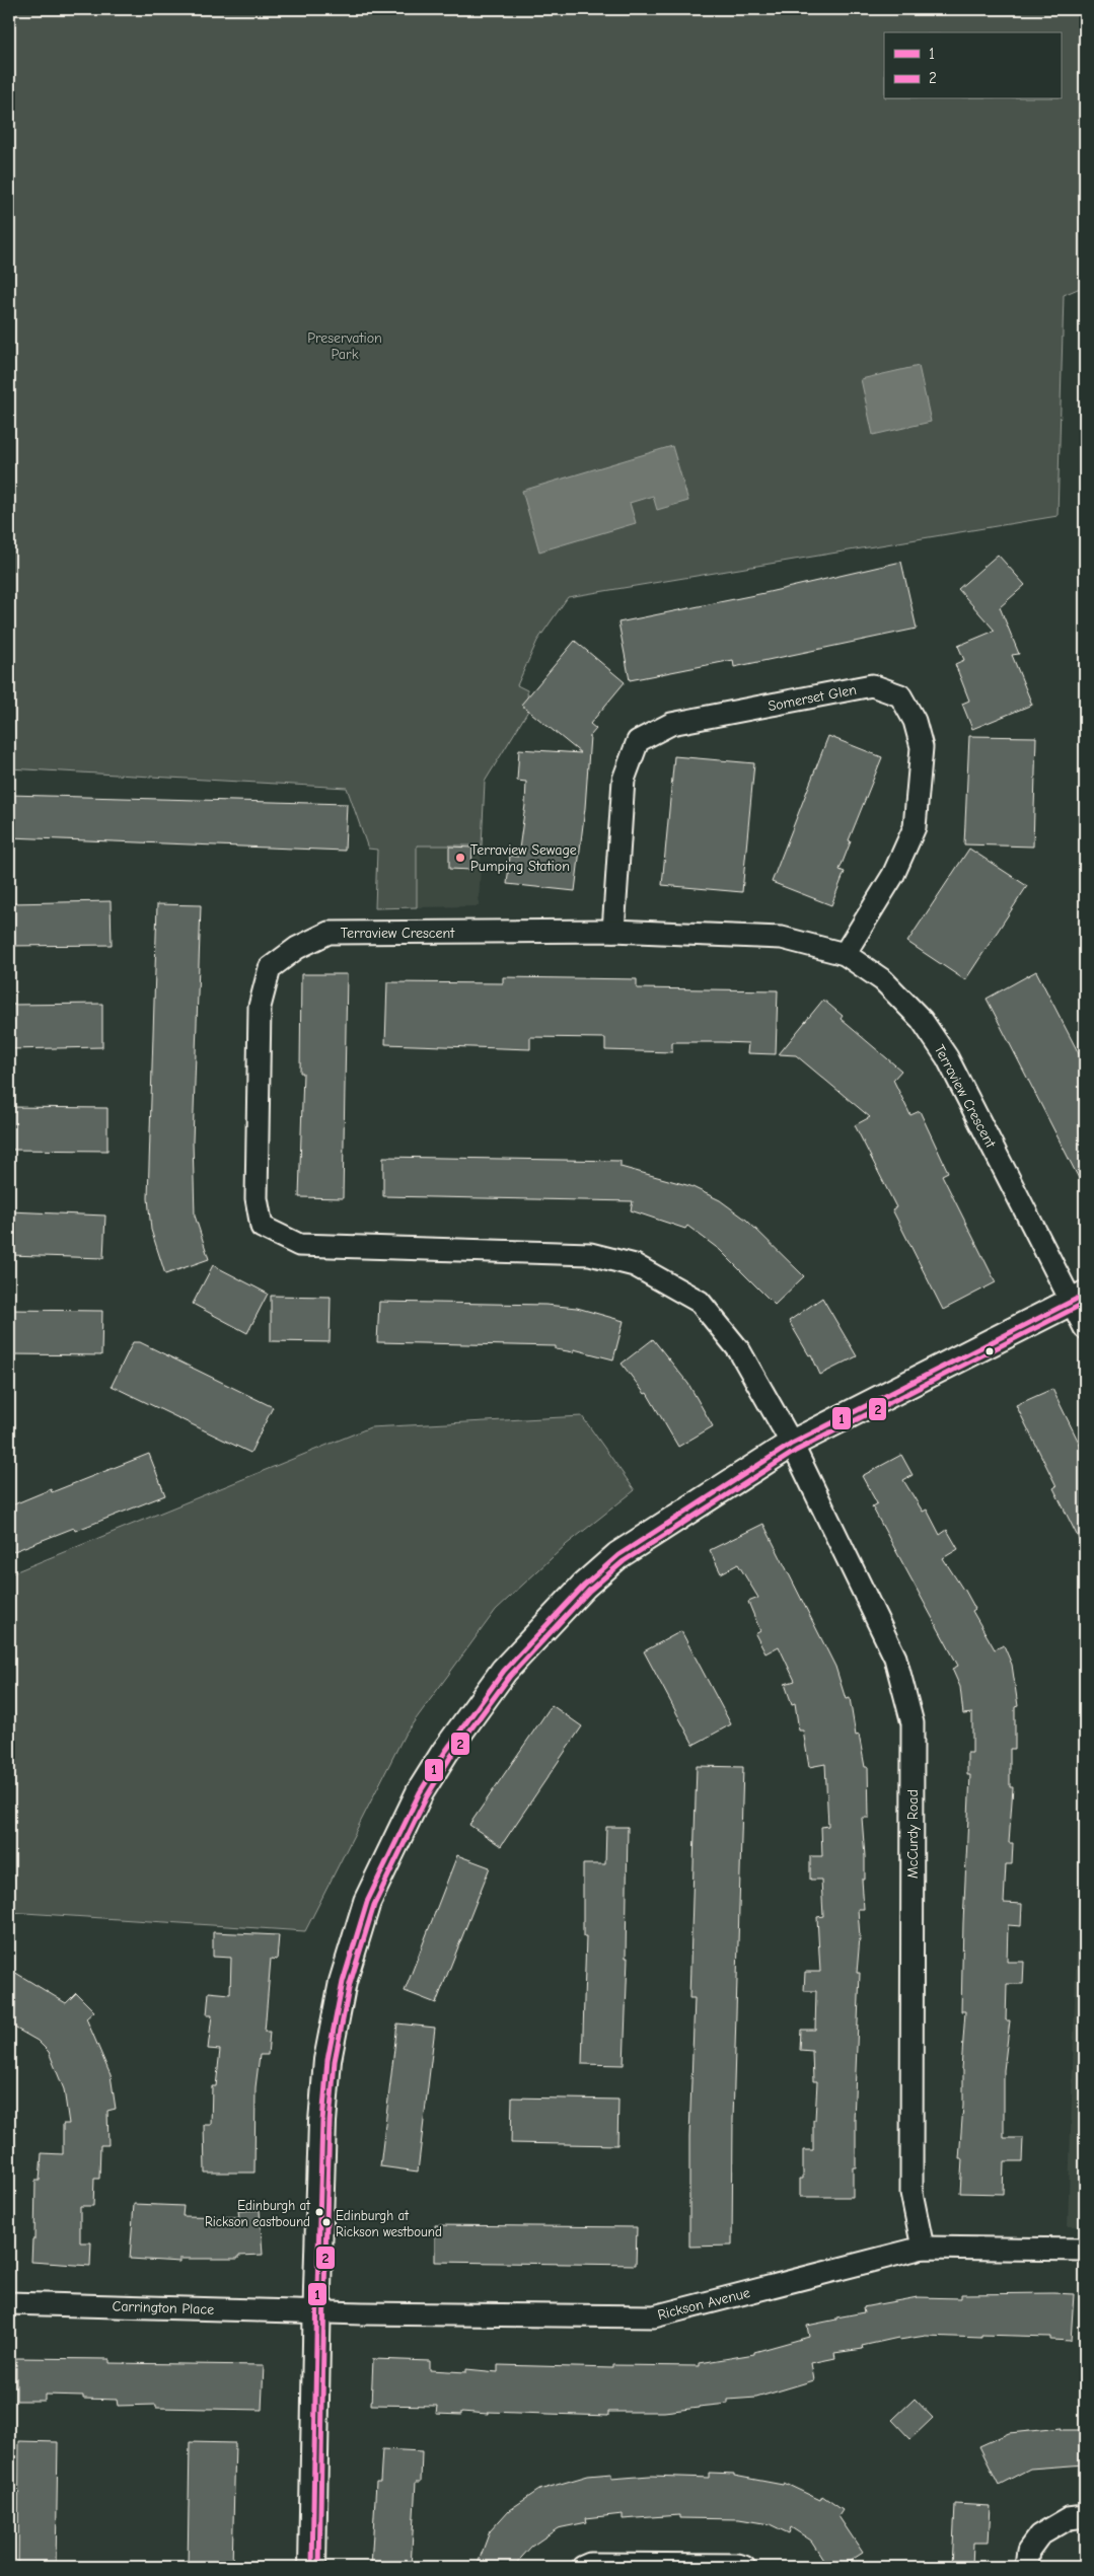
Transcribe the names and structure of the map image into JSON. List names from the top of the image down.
{
  "streets": {
    "street": [
      "Somerset Glen",
      "Terraview Crescent",
      "McCurdy Road",
      "Rickson Avenue",
      "Carrington Place"
    ]
  },
  "crossings": [
    ["Somerset Glen", "Terraview Crescent"],
    ["Terraview Crescent", "McCurdy Road"],
    ["McCurdy Road", "Rickson Avenue"],
    ["Rickson Avenue", "Carrington Place"]
  ],
  "parks": ["Preservation Park"],
  "places": ["Terraview Sewage Pumping Station", "Edinburgh at Rickson eastbound", "Edinburgh at Rickson westbound"],
  "lines": ["transit line 1", "transit line 2"],
  "legend": ["1", "2"]
}
